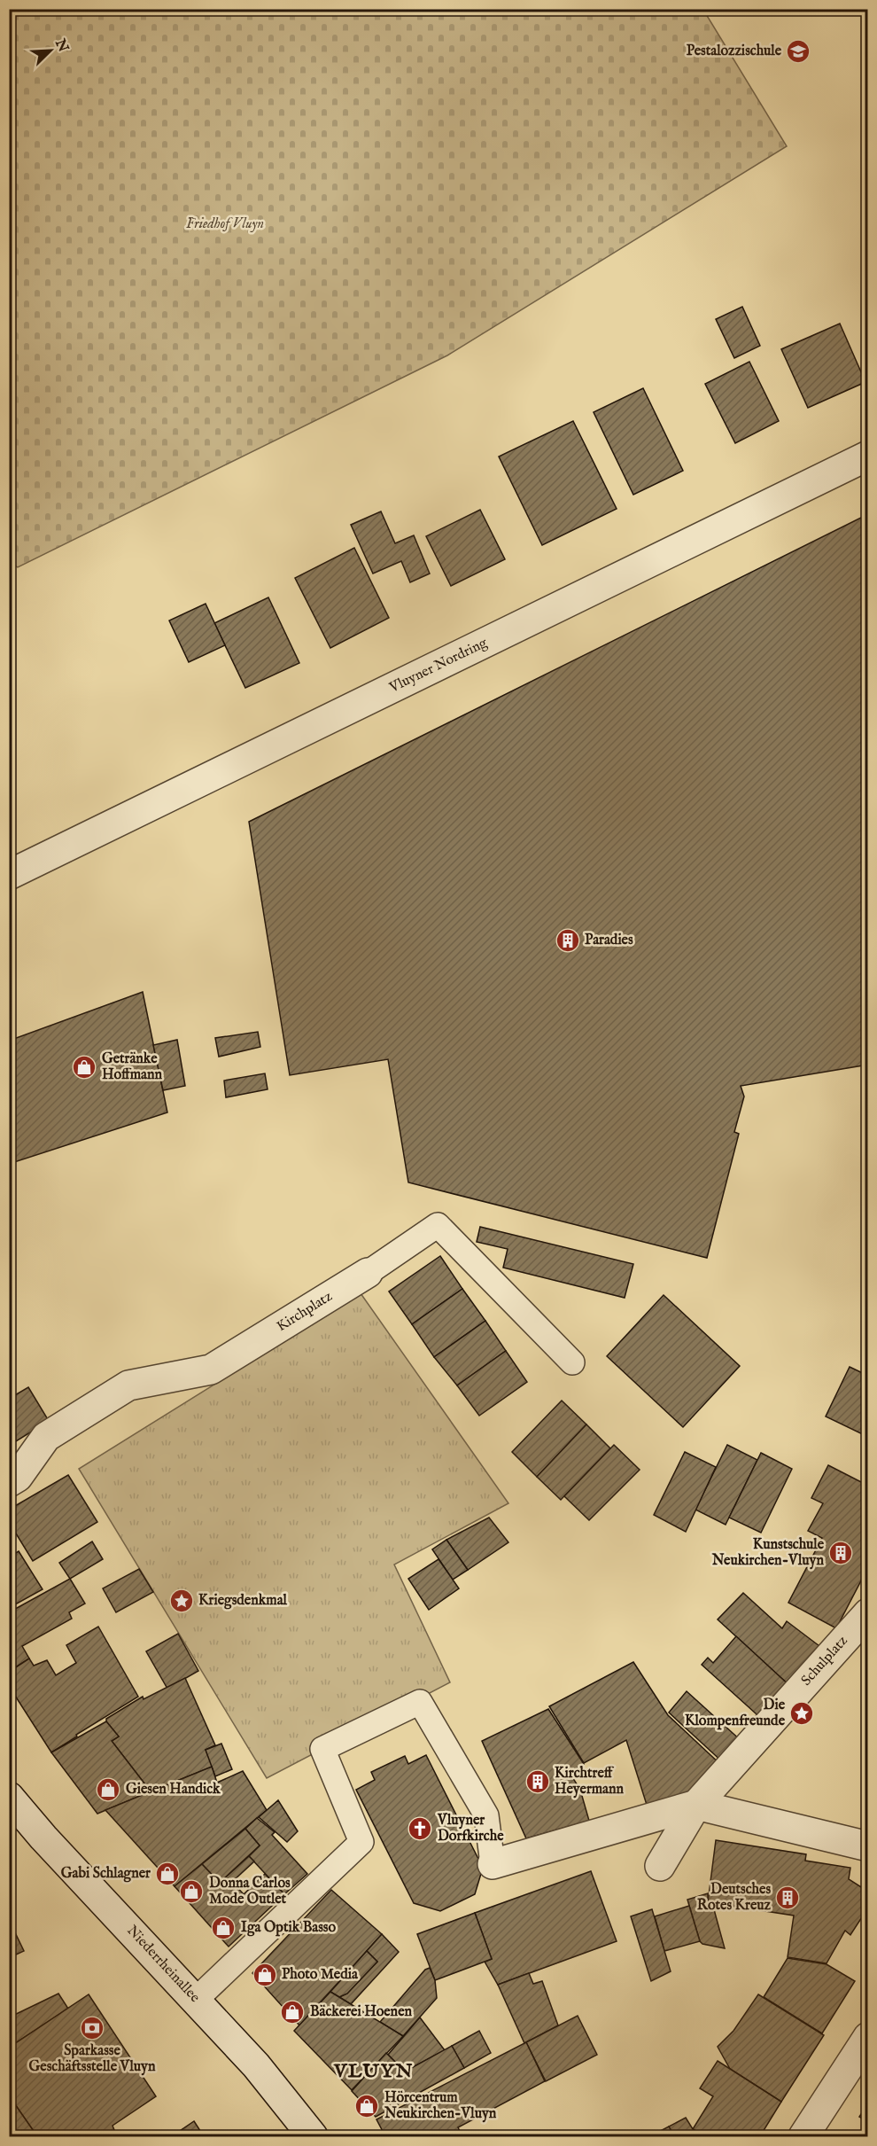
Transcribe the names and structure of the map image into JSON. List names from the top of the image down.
{
  "streets": {
    "street": [
      "Vluyner Nordring",
      "Kirchplatz",
      "Schulplatz",
      "Niederrheinallee"
    ]
  },
  "districts": ["VLUYN"],
  "parks": ["Friedhof Vluyn"],
  "places": {
    "school or university": ["Pestalozzischule"],
    "building": [
      "Paradies",
      "Kunstschule Neukirchen-Vluyn",
      "Kirchtreff Heyermann",
      "Deutsches Rotes Kreuz"
    ],
    "shop": [
      "Getränke Hoffmann",
      "Giesen Handick",
      "Gabi Schlagner",
      "Donna Carlos Mode Outlet",
      "Iga Optik Basso",
      "Photo Media",
      "Bäckerei Hoenen",
      "Hörcentrum Neukirchen-Vluyn"
    ],
    "place": ["Kriegsdenkmal", "Die Klompenfreunde"],
    "church": ["Vluyner Dorfkirche"],
    "bank": ["Sparkasse Geschäftsstelle Vluyn"]
  },
  "north": "top right"
}
